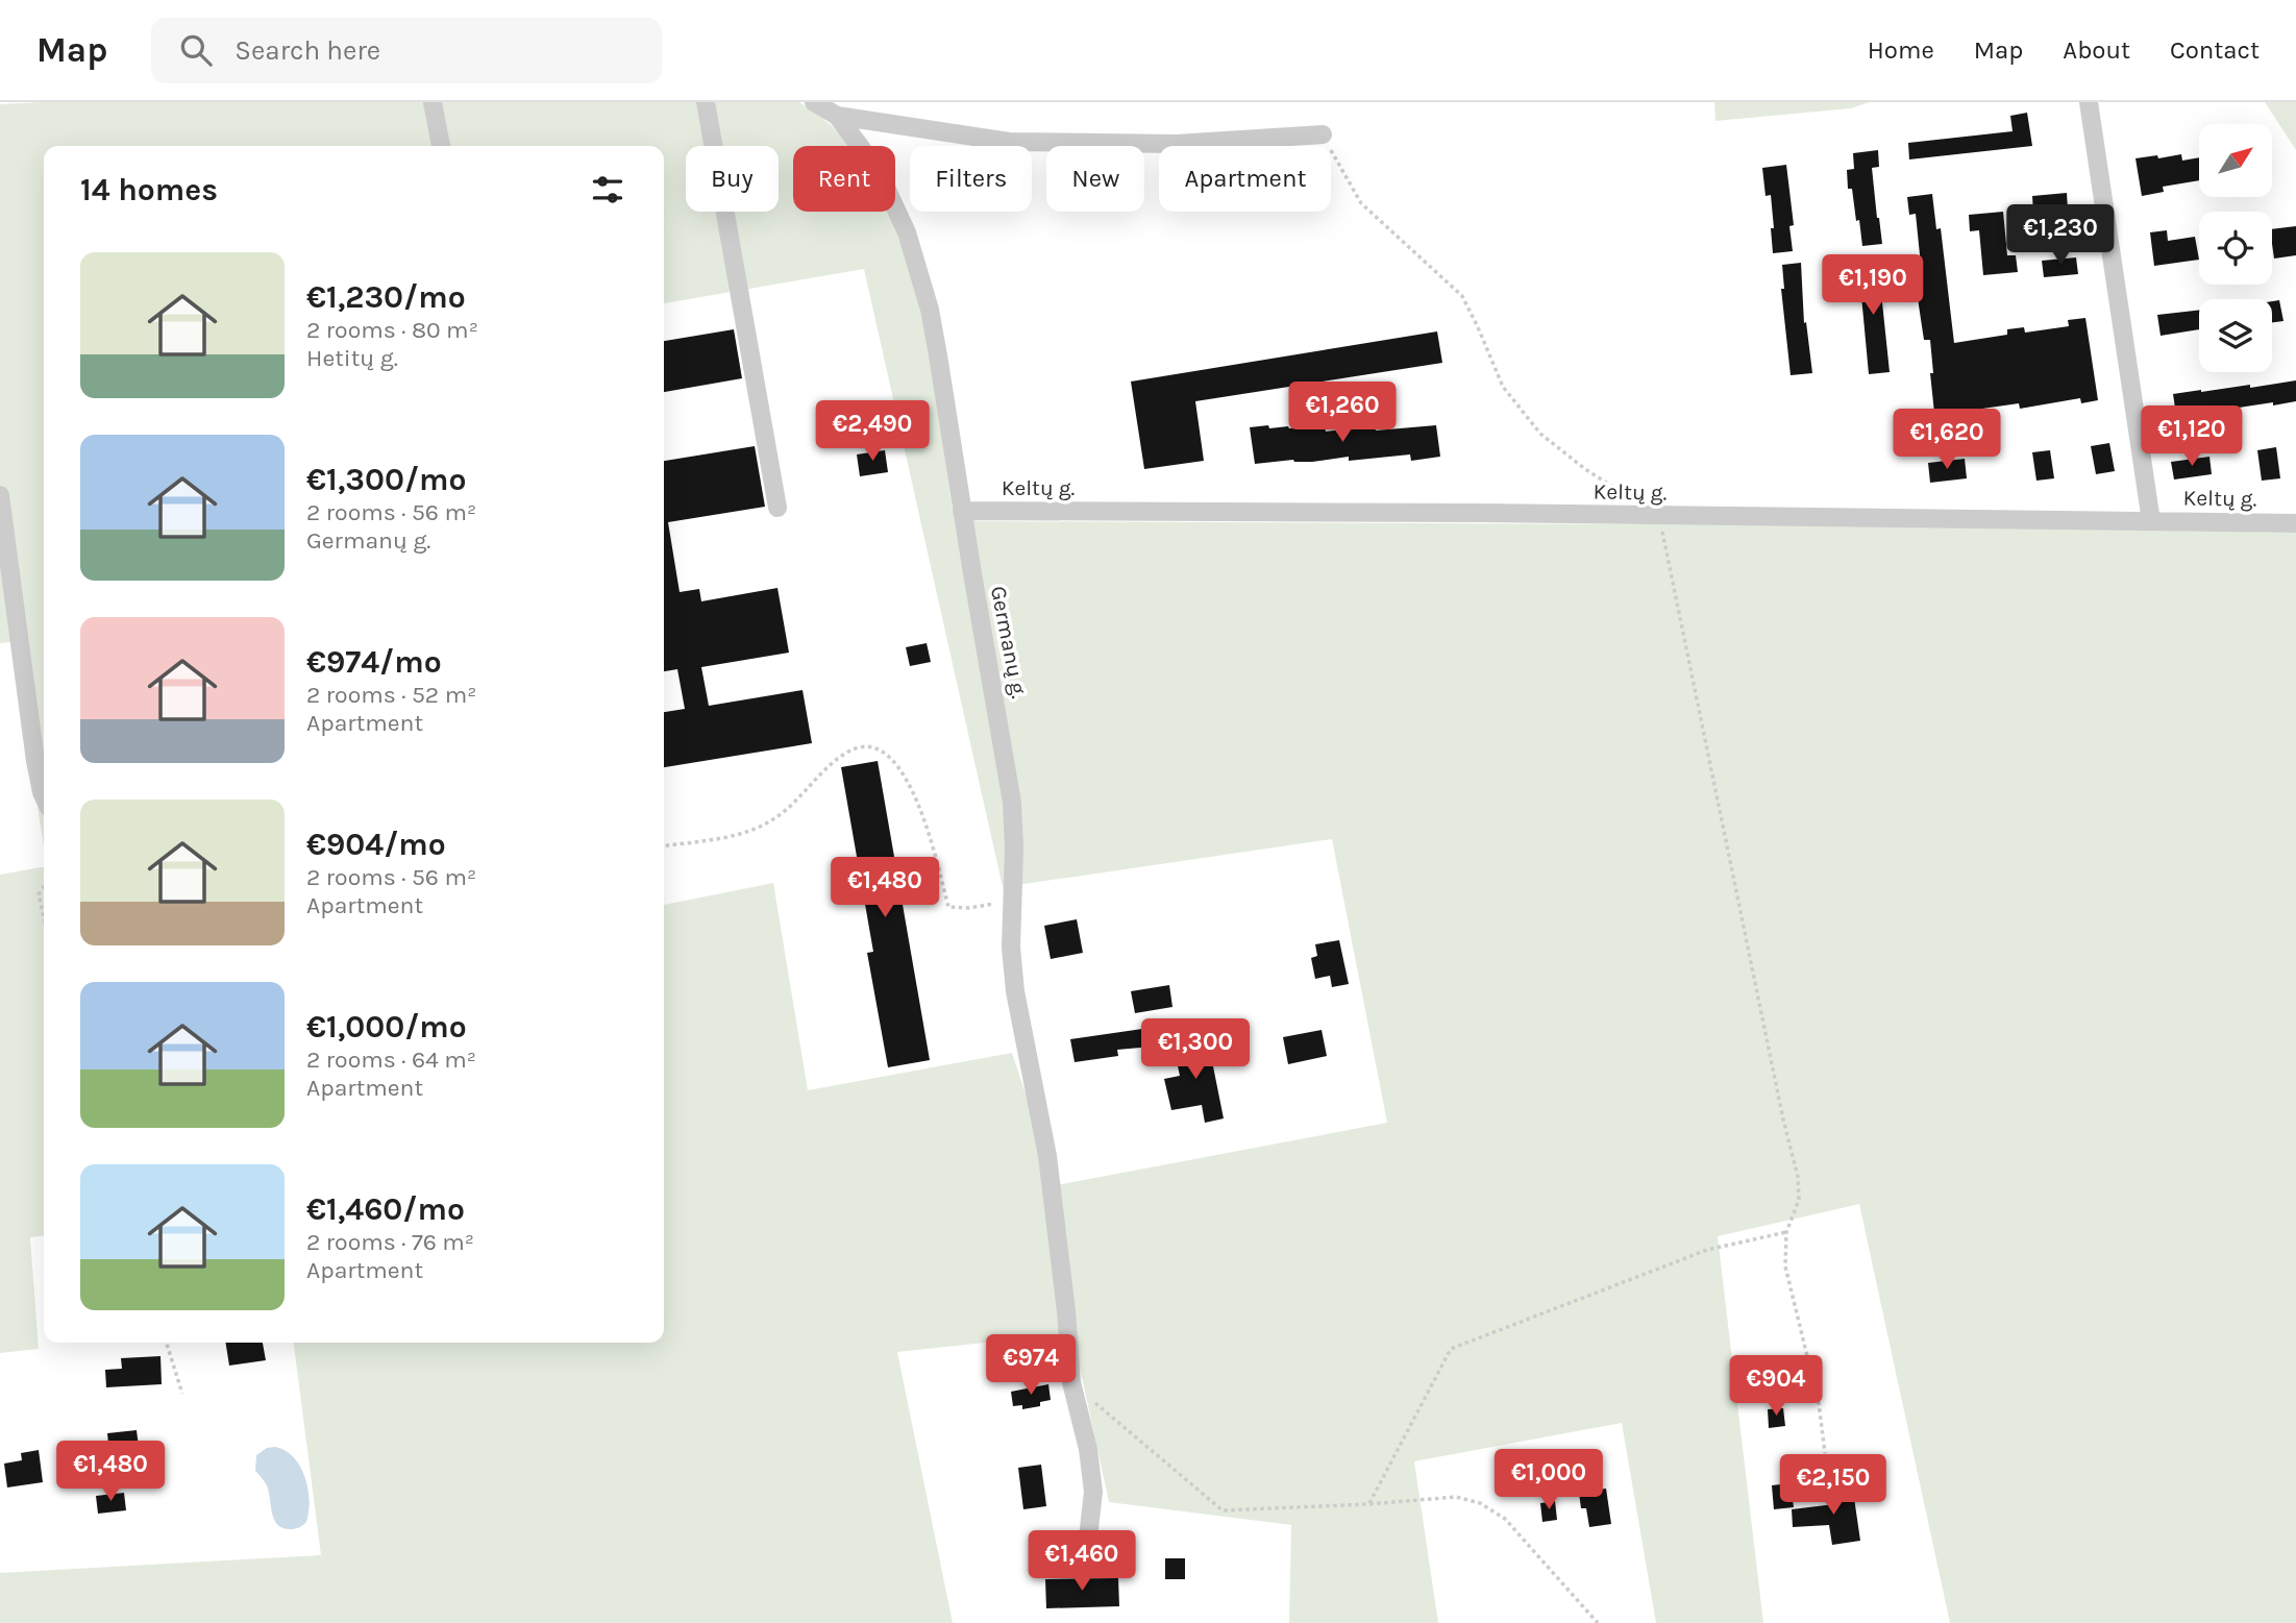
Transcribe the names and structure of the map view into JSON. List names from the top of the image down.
{
  "streets": {
    "street": ["Keltų g.", "Germanų g."]
  },
  "crossings": [
    ["Keltų g.", "Germanų g."]
  ],
  "north": "top right",
  "page": {
    "header": "Map",
    "search": "Search here",
    "nav": [
      "Home",
      "Map",
      "About",
      "Contact"
    ],
    "chip": [
      "Buy",
      "Rent",
      "Filters",
      "New",
      "Apartment"
    ],
    "heading": "14 homes",
    "price": [
      "€1,230",
      "€1,190",
      "€1,260",
      "€2,490",
      "€1,120",
      "€1,620",
      "€1,480",
      "€1,300",
      "€974",
      "€904",
      "€1,480",
      "€1,000",
      "€2,150",
      "€1,460"
    ],
    "list": [
      {
        "name": "€1,230/mo",
        "note": "2 rooms · 80 m² · Hetitų g."
      },
      {
        "name": "€1,300/mo",
        "note": "2 rooms · 56 m² · Germanų g."
      },
      {
        "name": "€974/mo",
        "note": "2 rooms · 52 m² · Apartment"
      },
      {
        "name": "€904/mo",
        "note": "2 rooms · 56 m² · Apartment"
      },
      {
        "name": "€1,000/mo",
        "note": "2 rooms · 64 m² · Apartment"
      },
      {
        "name": "€1,460/mo",
        "note": "2 rooms · 76 m² · Apartment"
      }
    ]
  }
}
